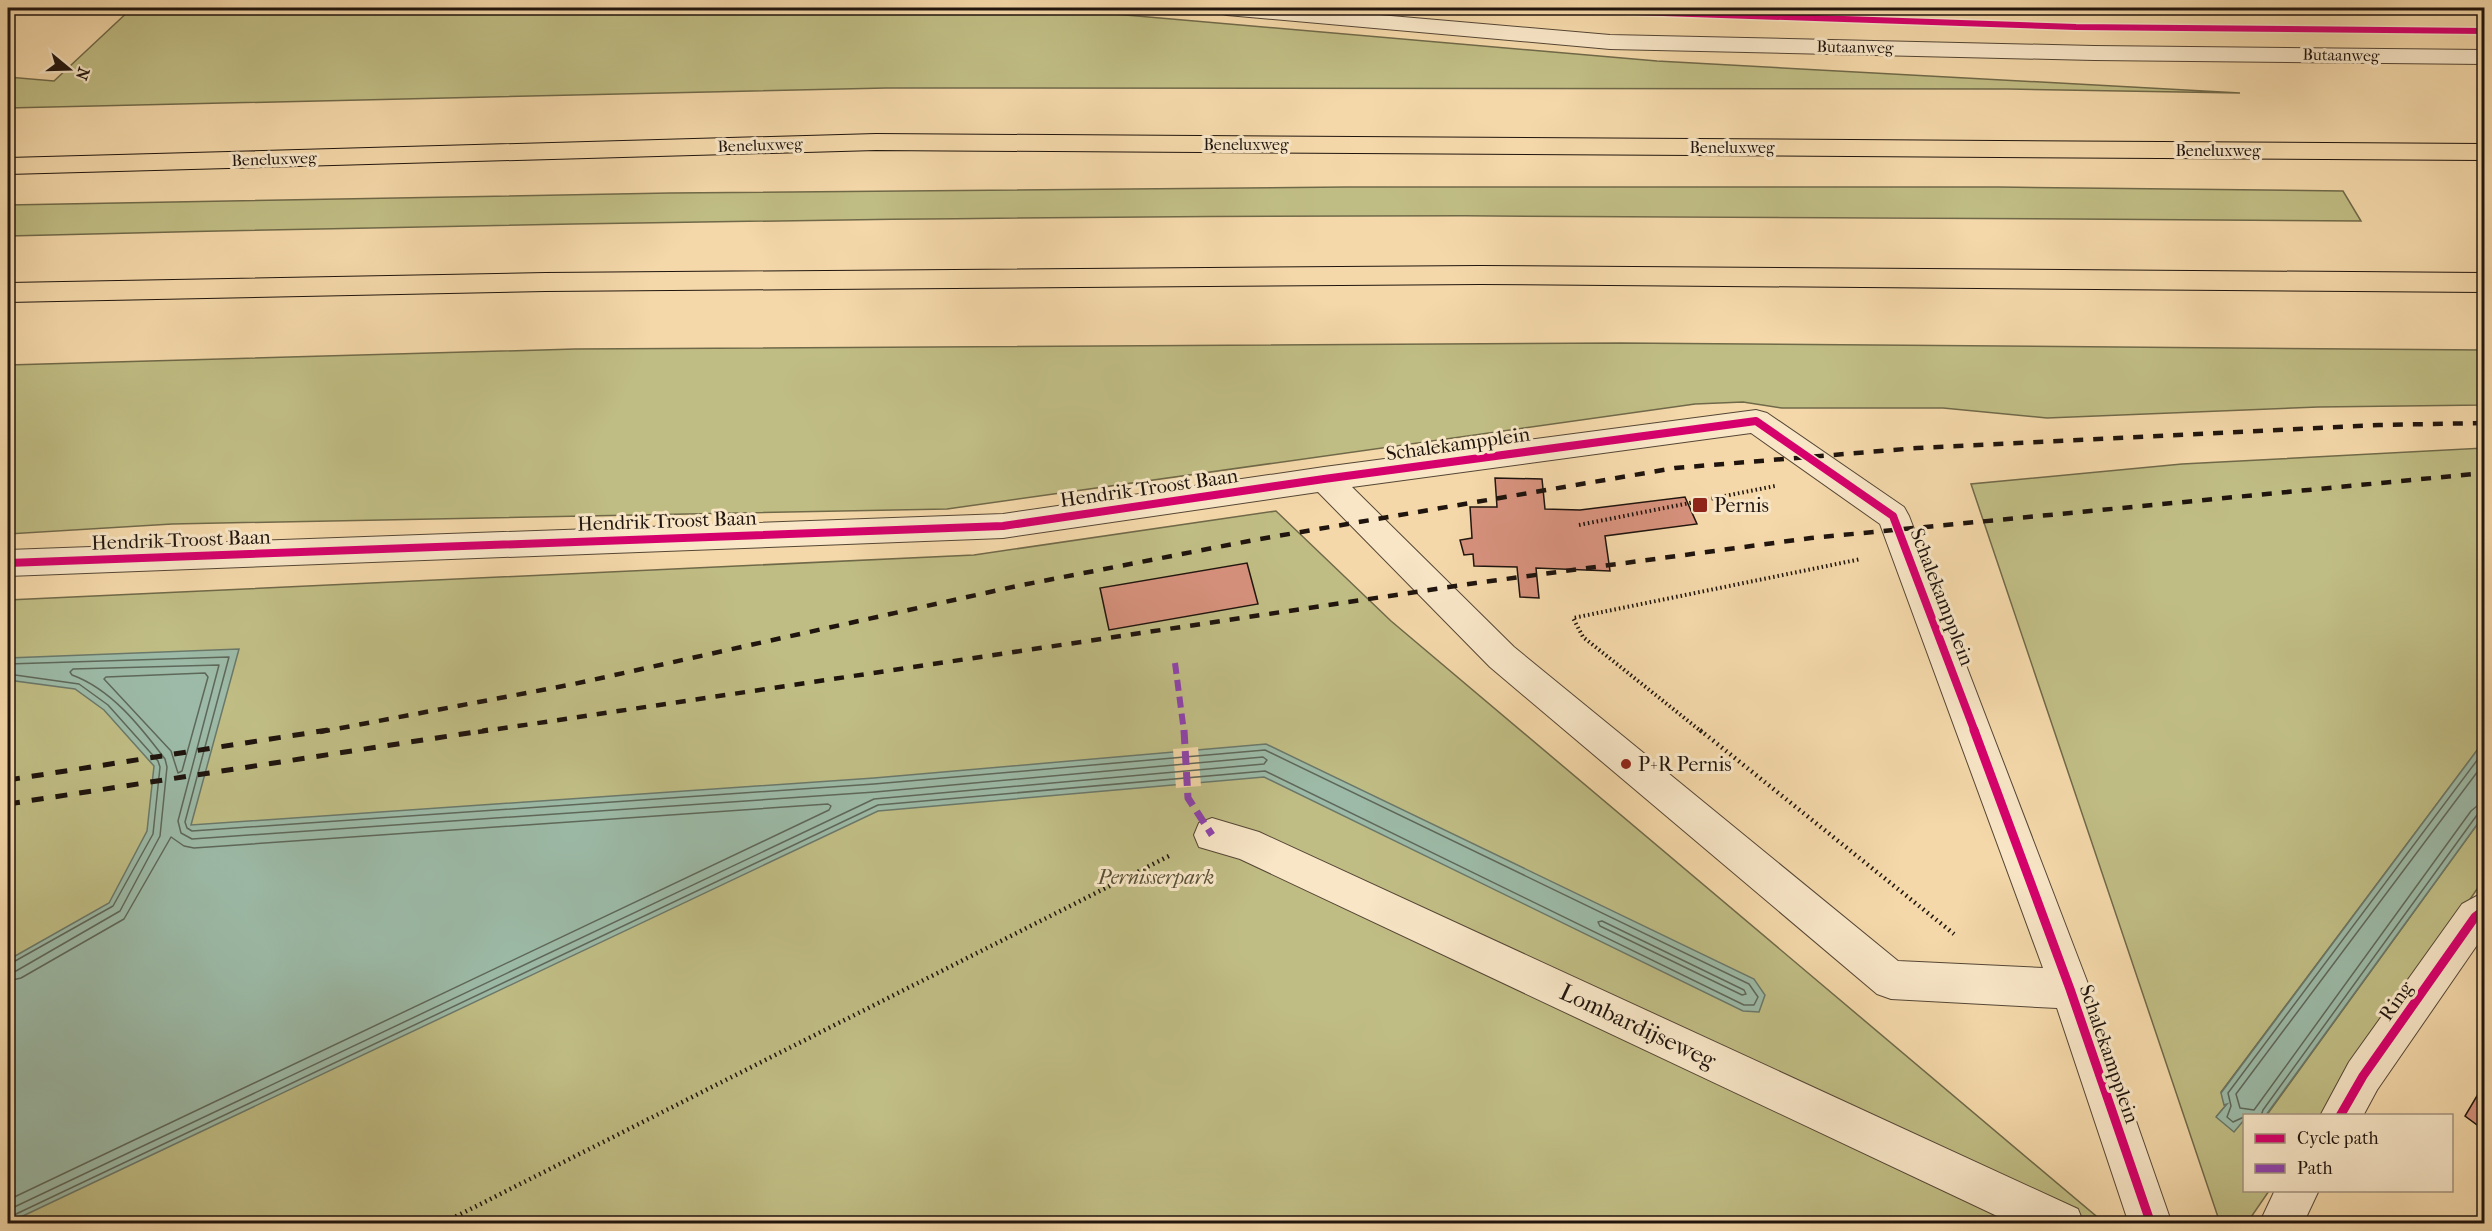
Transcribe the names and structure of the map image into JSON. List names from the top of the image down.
{
  "streets": {
    "highway": ["Beneluxweg"],
    "street": [
      "Butaanweg",
      "Schalekampplein",
      "Hendrik Troost Baan",
      "Ring",
      "Lombardijseweg"
    ]
  },
  "crossings": [
    ["Schalekampplein", "Hendrik Troost Baan"]
  ],
  "parks": ["Pernisserpark"],
  "places": {
    "transit": ["Pernis"],
    "other": ["P+R Pernis"]
  },
  "legend": ["Cycle path", "Path"],
  "north": "right"
}
